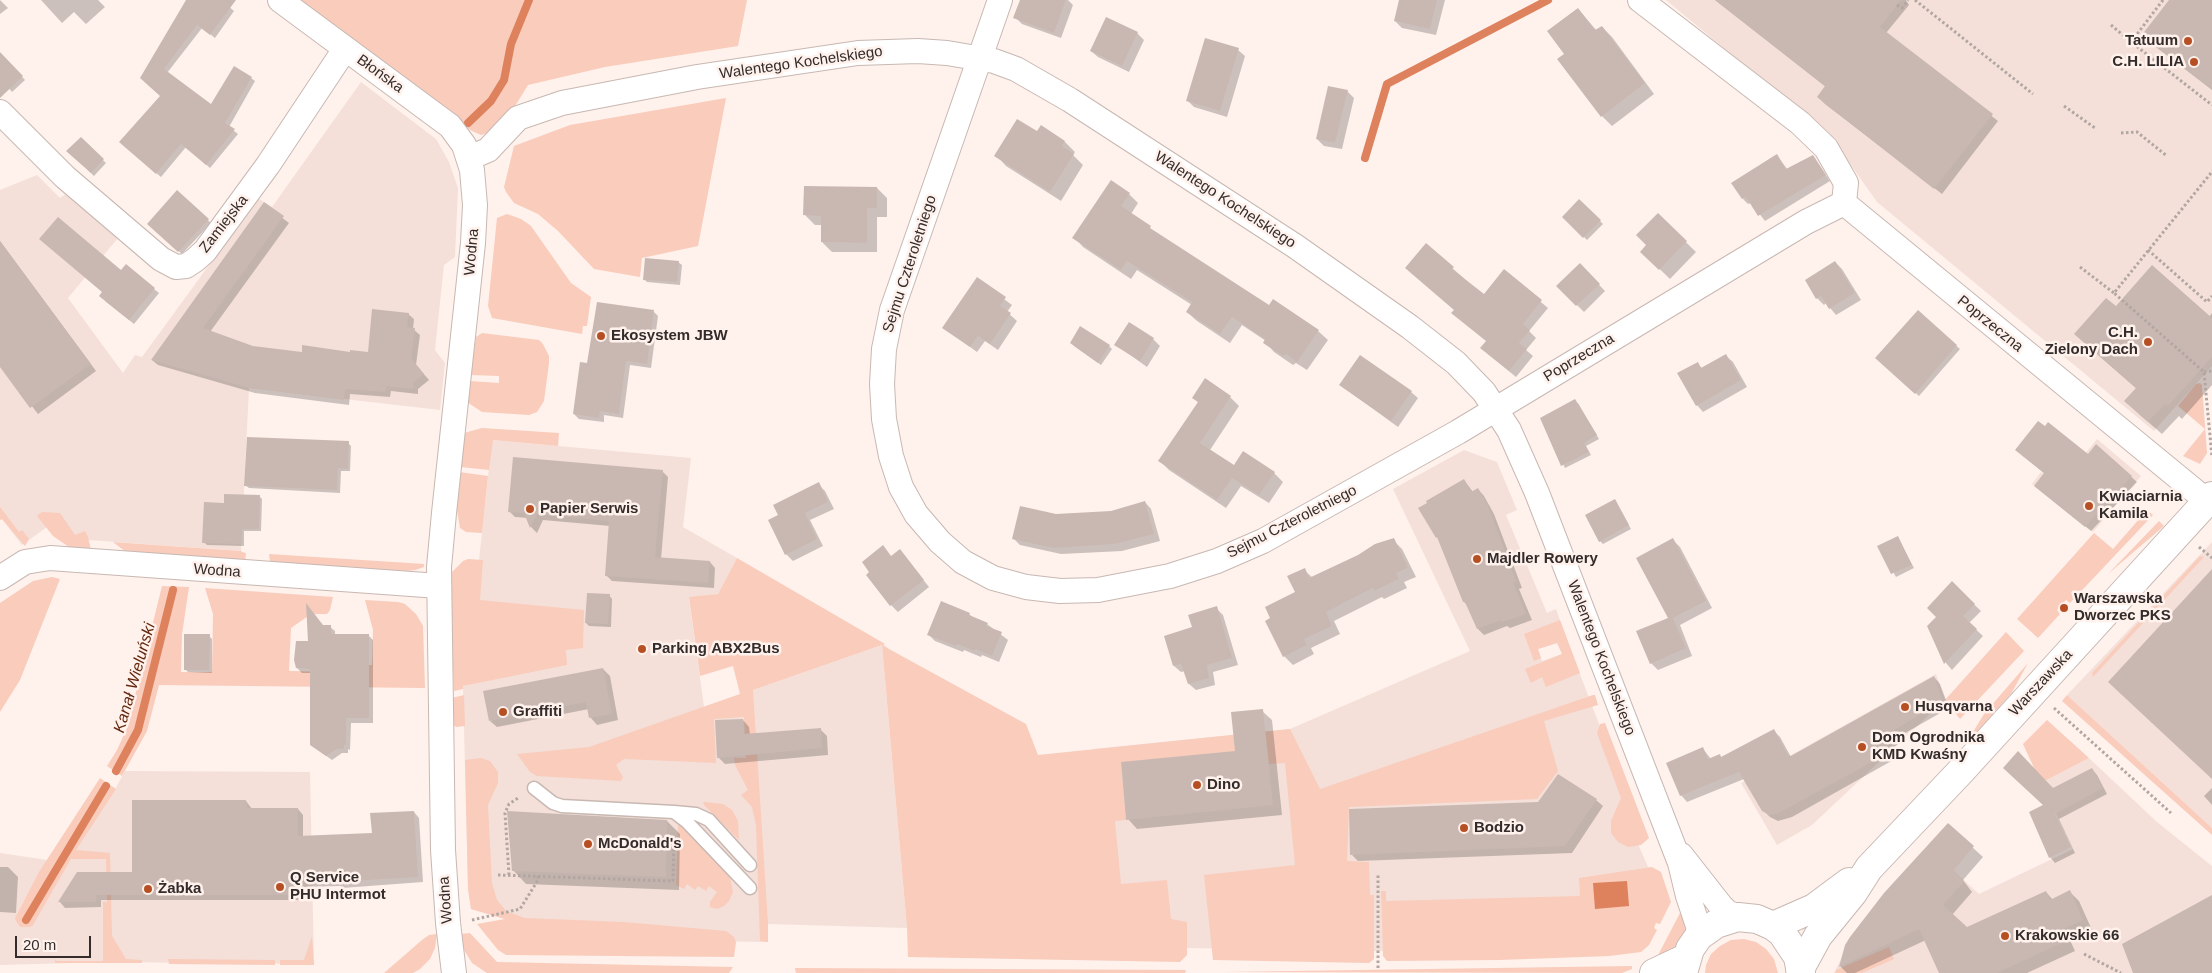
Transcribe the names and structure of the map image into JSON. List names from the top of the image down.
{
  "streets": {
    "street": [
      "Walentego Kochelskiego",
      "Błońska",
      "Zamiejska",
      "Wodna",
      "Sejmu Czteroletniego",
      "Poprzeczna",
      "Warszawska"
    ]
  },
  "crossings": [
    ["Walentego Kochelskiego", "Błońska"],
    ["Walentego Kochelskiego", "Wodna"],
    ["Walentego Kochelskiego", "Sejmu Czteroletniego"],
    ["Walentego Kochelskiego", "Poprzeczna"],
    ["Błońska", "Zamiejska"],
    ["Błońska", "Wodna"],
    ["Sejmu Czteroletniego", "Poprzeczna"],
    ["Poprzeczna", "Warszawska"]
  ],
  "water": ["Kanał Wieluński"],
  "places": [
    "Tatuum",
    "C.H. LILIA",
    "Ekosystem JBW",
    "C.H. Zielony Dach",
    "Kwiaciarnia Kamila",
    "Papier Serwis",
    "Majdler Rowery",
    "Warszawska Dworzec PKS",
    "Parking ABX2Bus",
    "Husqvarna",
    "Graffiti",
    "Dom Ogrodnika KMD Kwaśny",
    "Dino",
    "Bodzio",
    "McDonald's",
    "Q Service PHU Intermot",
    "Żabka",
    "Krakowskie 66"
  ],
  "scale_bar": "20 m"
}
